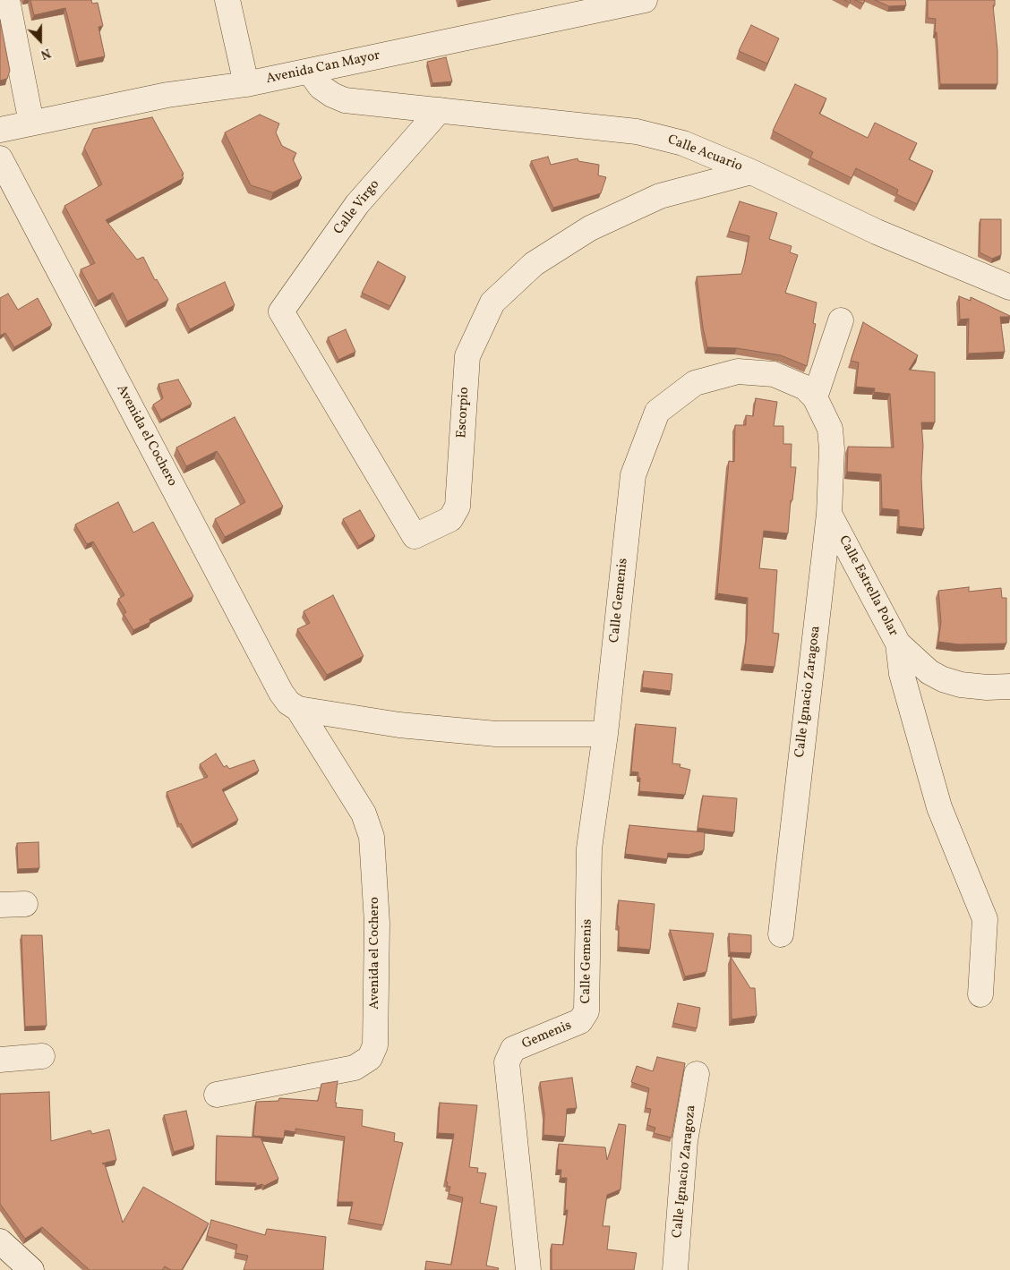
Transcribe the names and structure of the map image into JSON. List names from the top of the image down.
{
  "streets": {
    "street": [
      "Avenida Can Mayor",
      "Calle Acuario",
      "Calle Virgo",
      "Escorpio",
      "Avenida el Cochero",
      "Calle Estrella Polar",
      "Calle Gemenis",
      "Calle Ignacio Zaragosa",
      "Gemenis",
      "Calle Ignacio Zaragoza"
    ]
  },
  "crossings": [
    ["Avenida Can Mayor", "Calle Acuario"],
    ["Calle Acuario", "Calle Virgo"],
    ["Calle Acuario", "Escorpio"],
    ["Calle Virgo", "Escorpio"],
    ["Calle Estrella Polar", "Calle Ignacio Zaragosa"],
    ["Calle Gemenis", "Calle Ignacio Zaragosa"],
    ["Calle Gemenis", "Gemenis"]
  ],
  "north": "bottom"
}
